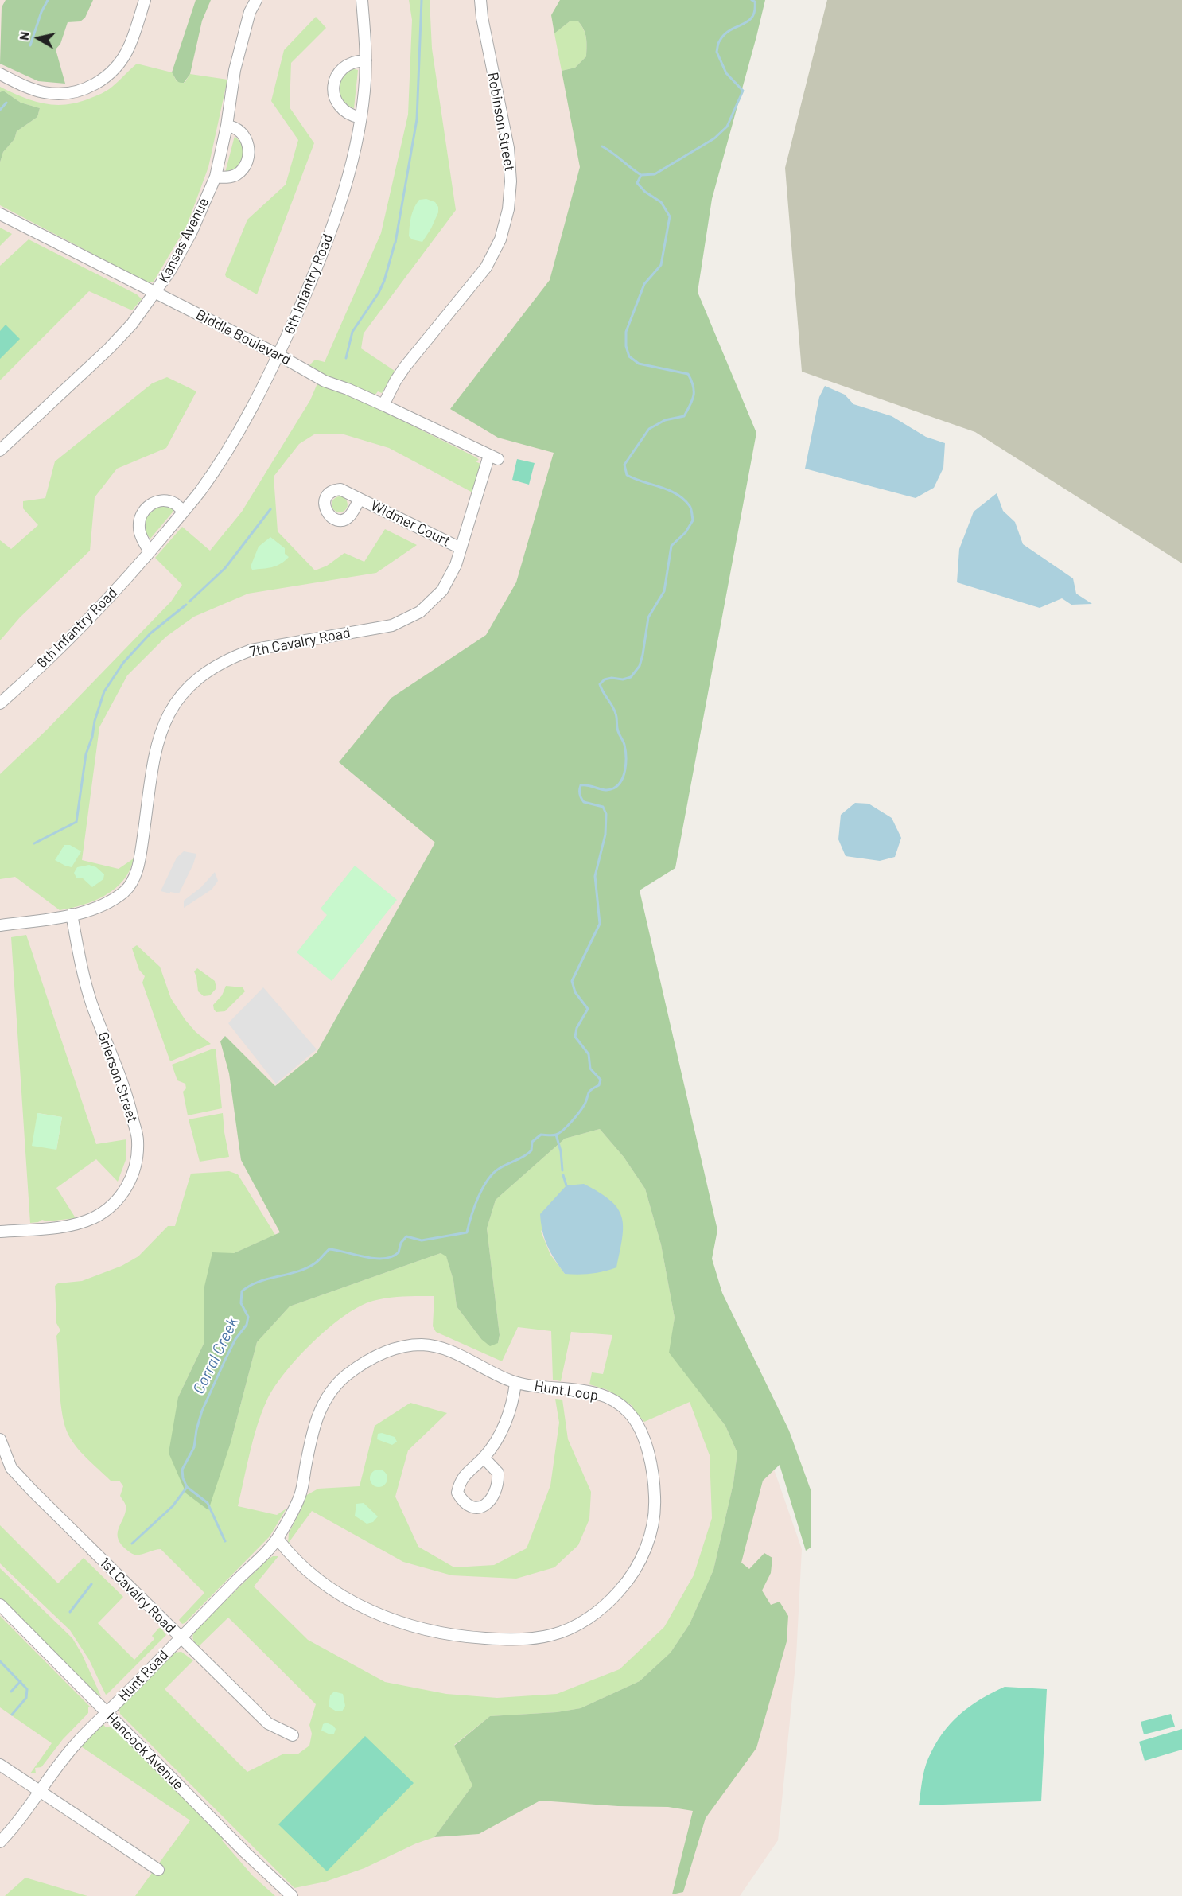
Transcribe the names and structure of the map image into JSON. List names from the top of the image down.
{
  "streets": {
    "street": [
      "Robinson Street",
      "Kansas Avenue",
      "6th Infantry Road",
      "Biddle Boulevard",
      "Widmer Court",
      "7th Cavalry Road",
      "Grierson Street",
      "Hunt Loop",
      "1st Cavalry Road",
      "Hunt Road",
      "Hancock Avenue"
    ]
  },
  "crossings": [
    ["Robinson Street", "Biddle Boulevard"],
    ["Kansas Avenue", "Biddle Boulevard"],
    ["6th Infantry Road", "Biddle Boulevard"],
    ["Biddle Boulevard", "7th Cavalry Road"],
    ["Widmer Court", "7th Cavalry Road"],
    ["7th Cavalry Road", "Grierson Street"],
    ["Hunt Loop", "Hunt Road"],
    ["1st Cavalry Road", "Hunt Road"],
    ["Hunt Road", "Hancock Avenue"]
  ],
  "water": ["Corral Creek"],
  "north": "left"
}
